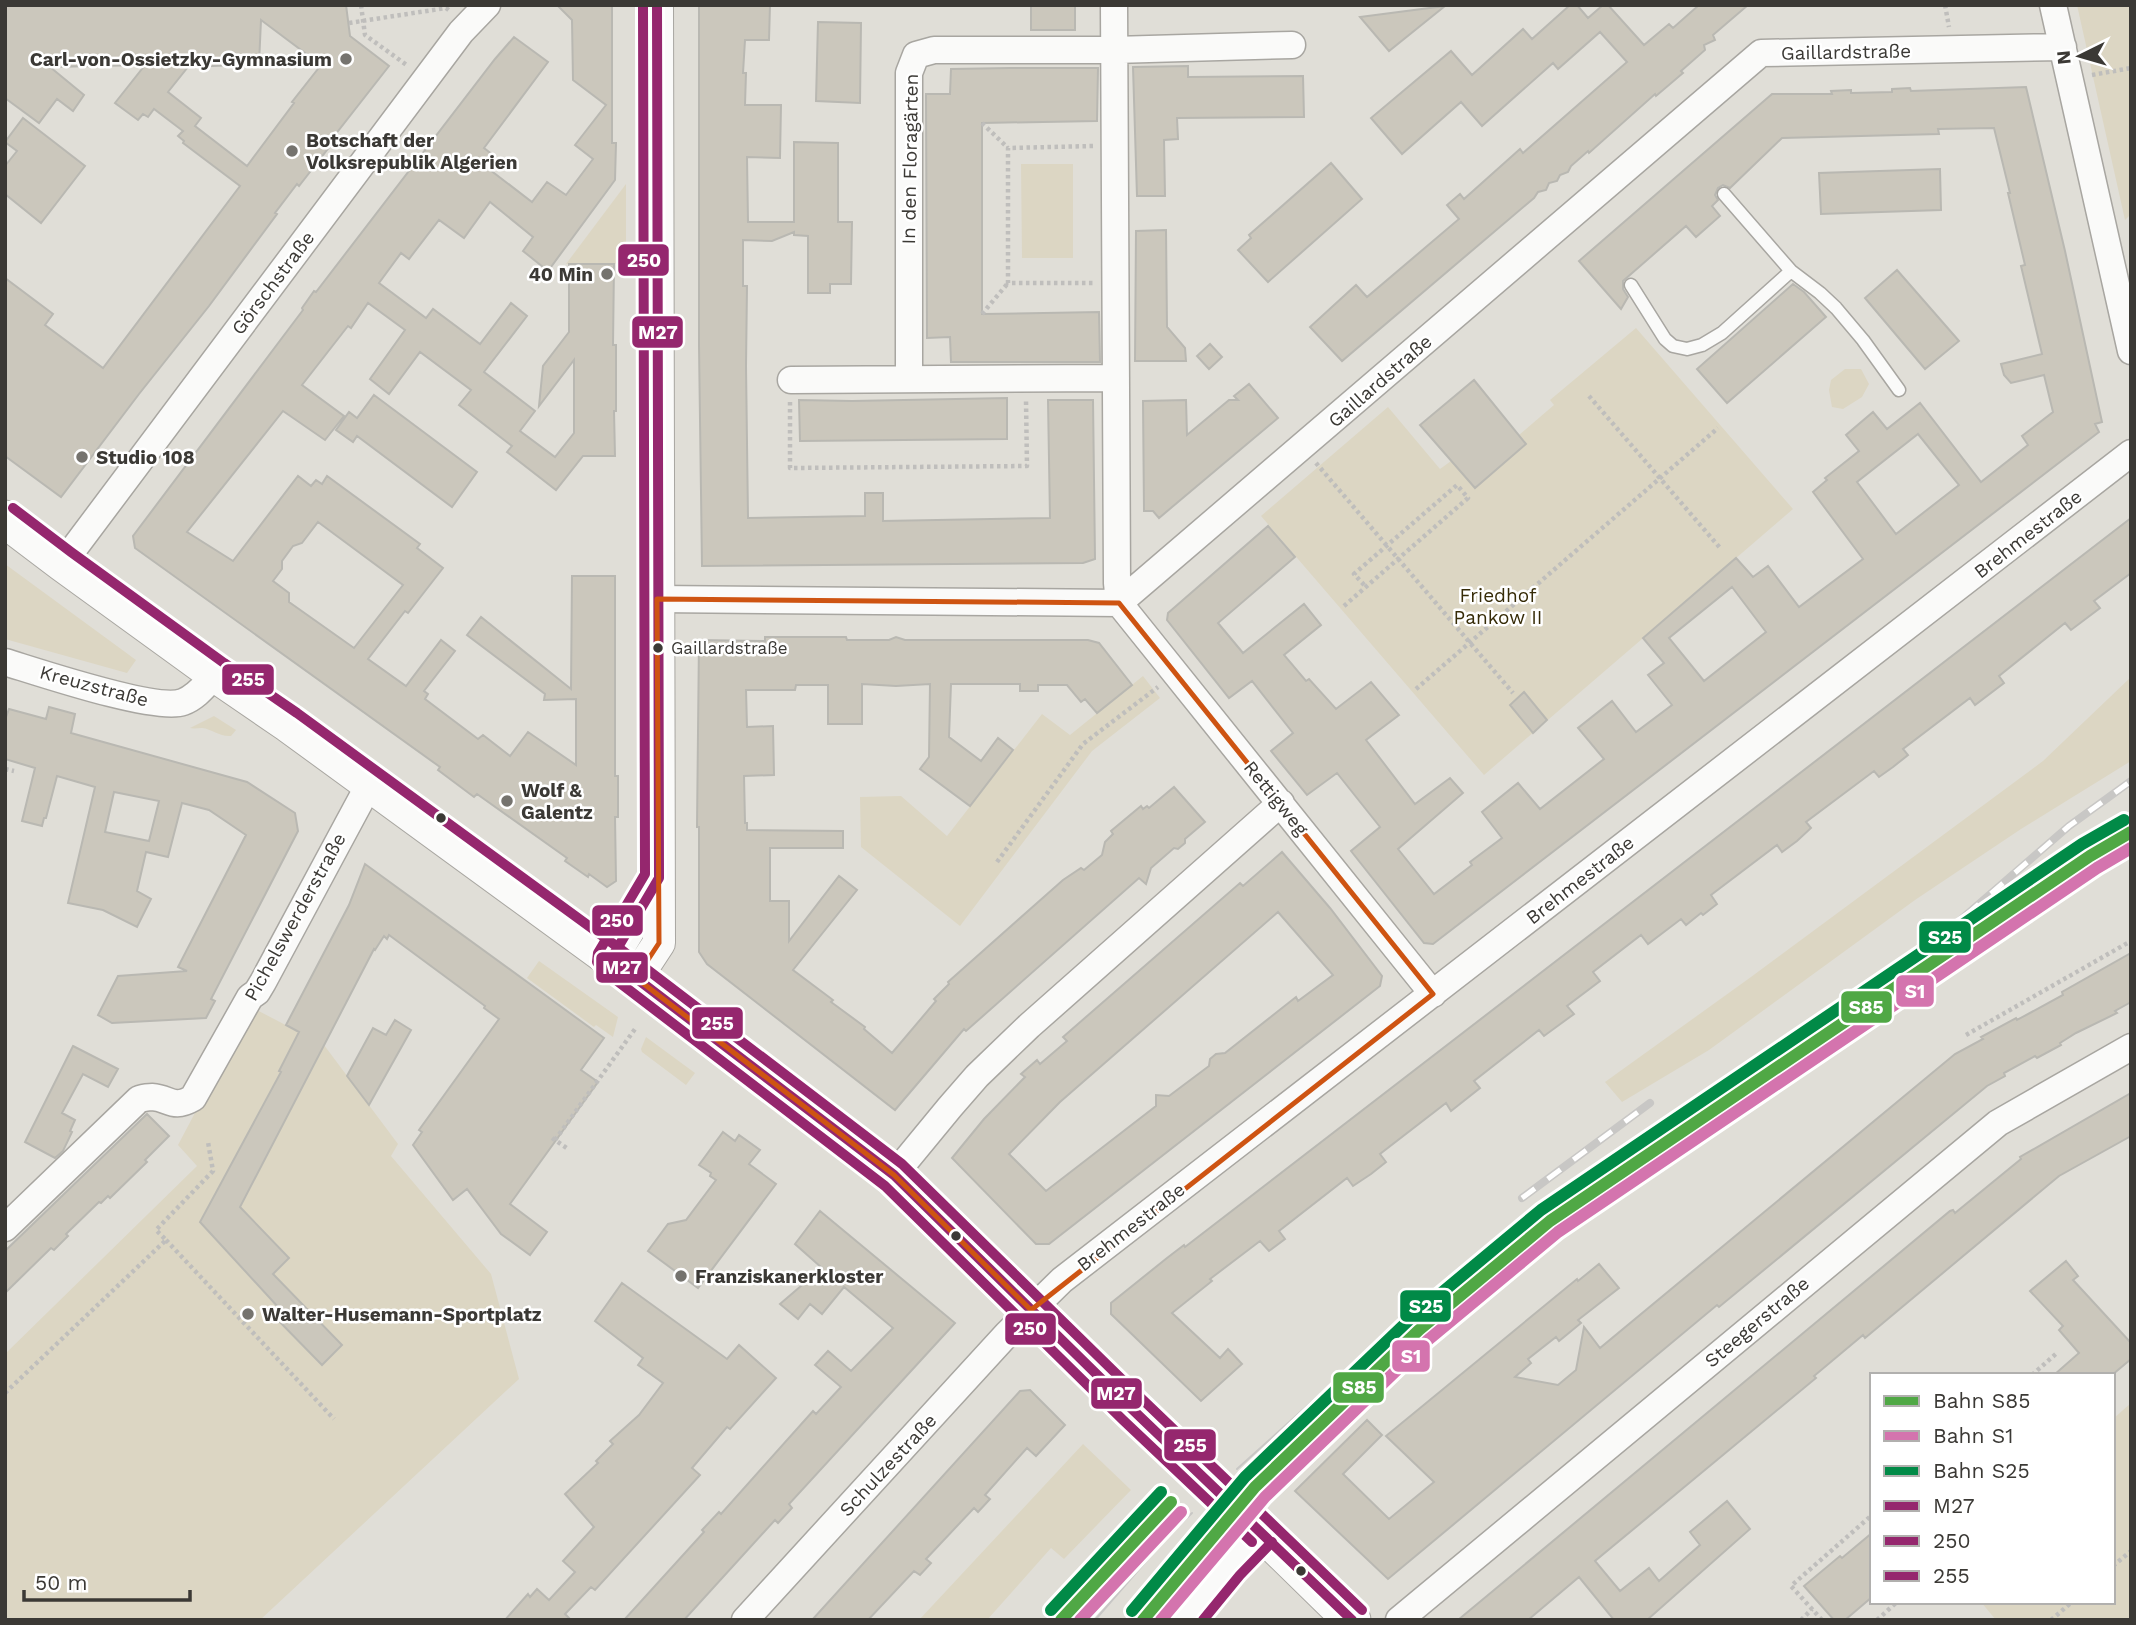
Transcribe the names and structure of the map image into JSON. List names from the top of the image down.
{
  "streets": {
    "street": [
      "Gaillardstraße",
      "In den Floragärten",
      "Görschstraße",
      "Brehmestraße",
      "Kreuzstraße",
      "Rettigweg",
      "Pichelswerderstraße",
      "Steegerstraße",
      "Schulzestraße"
    ]
  },
  "crossings": [
    ["Gaillardstraße", "Rettigweg"],
    ["Brehmestraße", "Rettigweg"],
    ["Brehmestraße", "Schulzestraße"]
  ],
  "parks": ["Friedhof Pankow II"],
  "places": [
    "Carl-von-Ossietzky-Gymnasium",
    "Botschaft der Volksrepublik Algerien",
    "40 Min",
    "Studio 108",
    "Gaillardstraße",
    "Wolf & Galentz",
    "Franziskanerkloster",
    "Walter-Husemann-Sportplatz"
  ],
  "lines": [
    "transit line M27",
    "transit line 250",
    "transit line 255",
    "rail line S25",
    "rail line S85",
    "rail line S1"
  ],
  "legend": [
    "Bahn S85",
    "Bahn S1",
    "Bahn S25",
    "M27",
    "250",
    "255"
  ],
  "scale_bar": "50 m",
  "north": "left"
}
